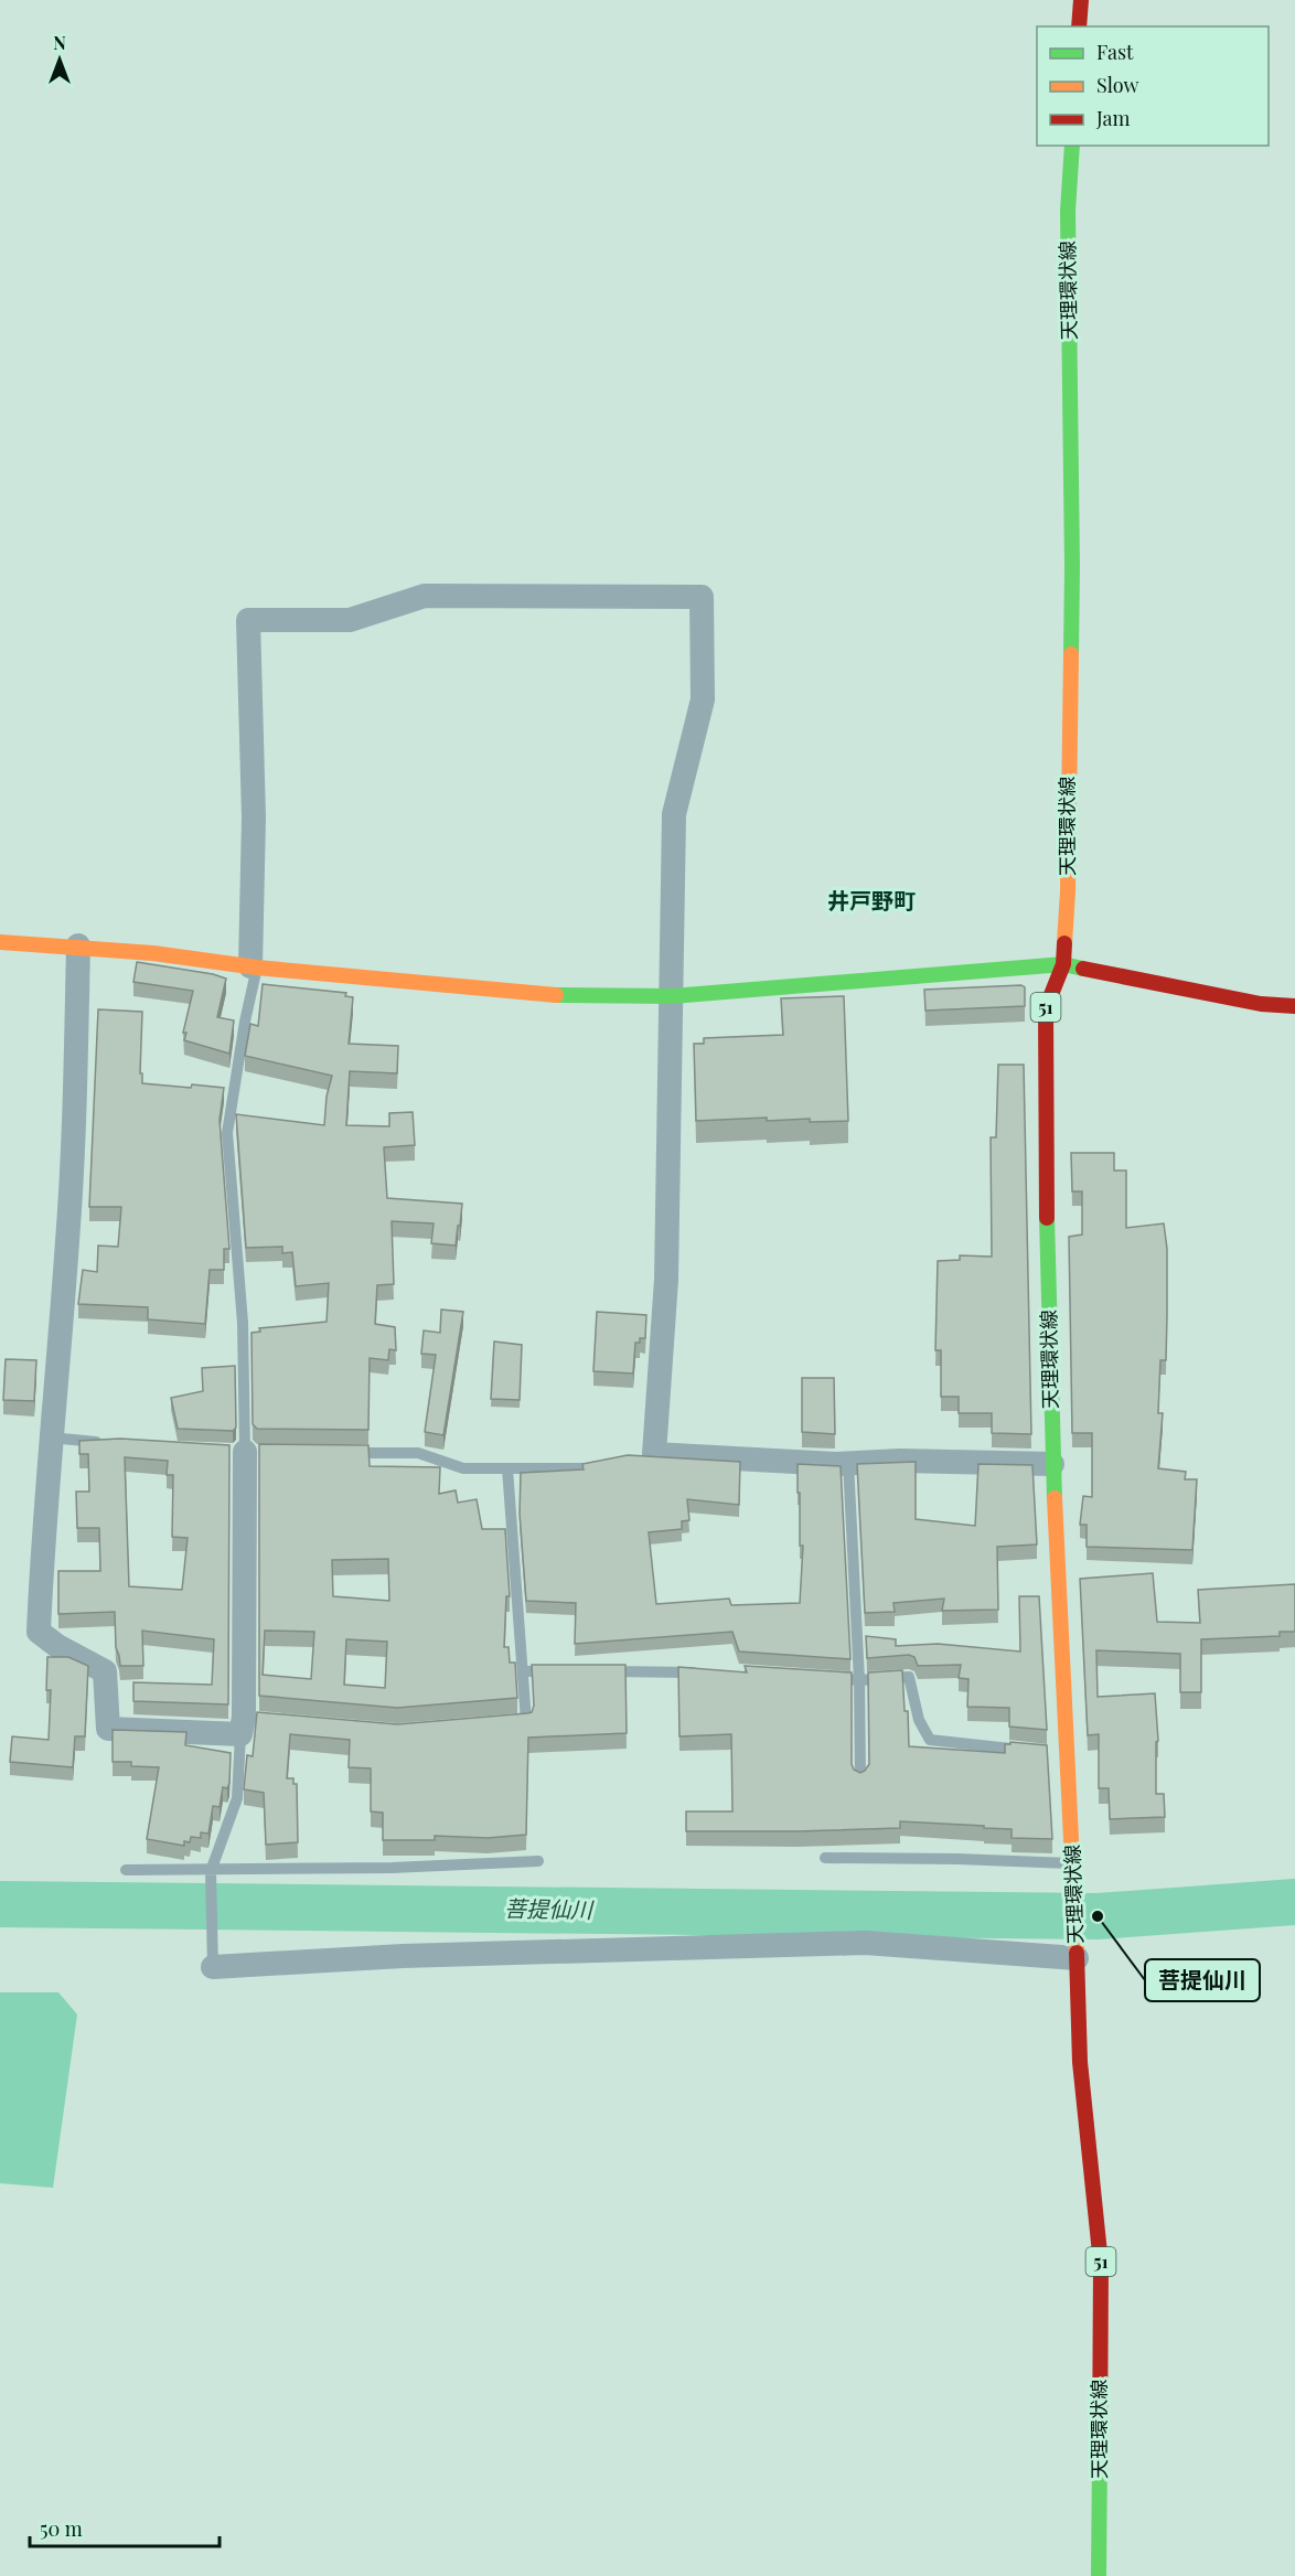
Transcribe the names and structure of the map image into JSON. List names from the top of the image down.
{
  "streets": {
    "main road": ["天理環状線", "51"]
  },
  "districts": ["井戸野町"],
  "water": ["菩提仙川"],
  "places": ["菩提仙川"],
  "legend": ["Fast", "Slow", "Jam"],
  "scale_bar": "50 m",
  "north": "top"
}
